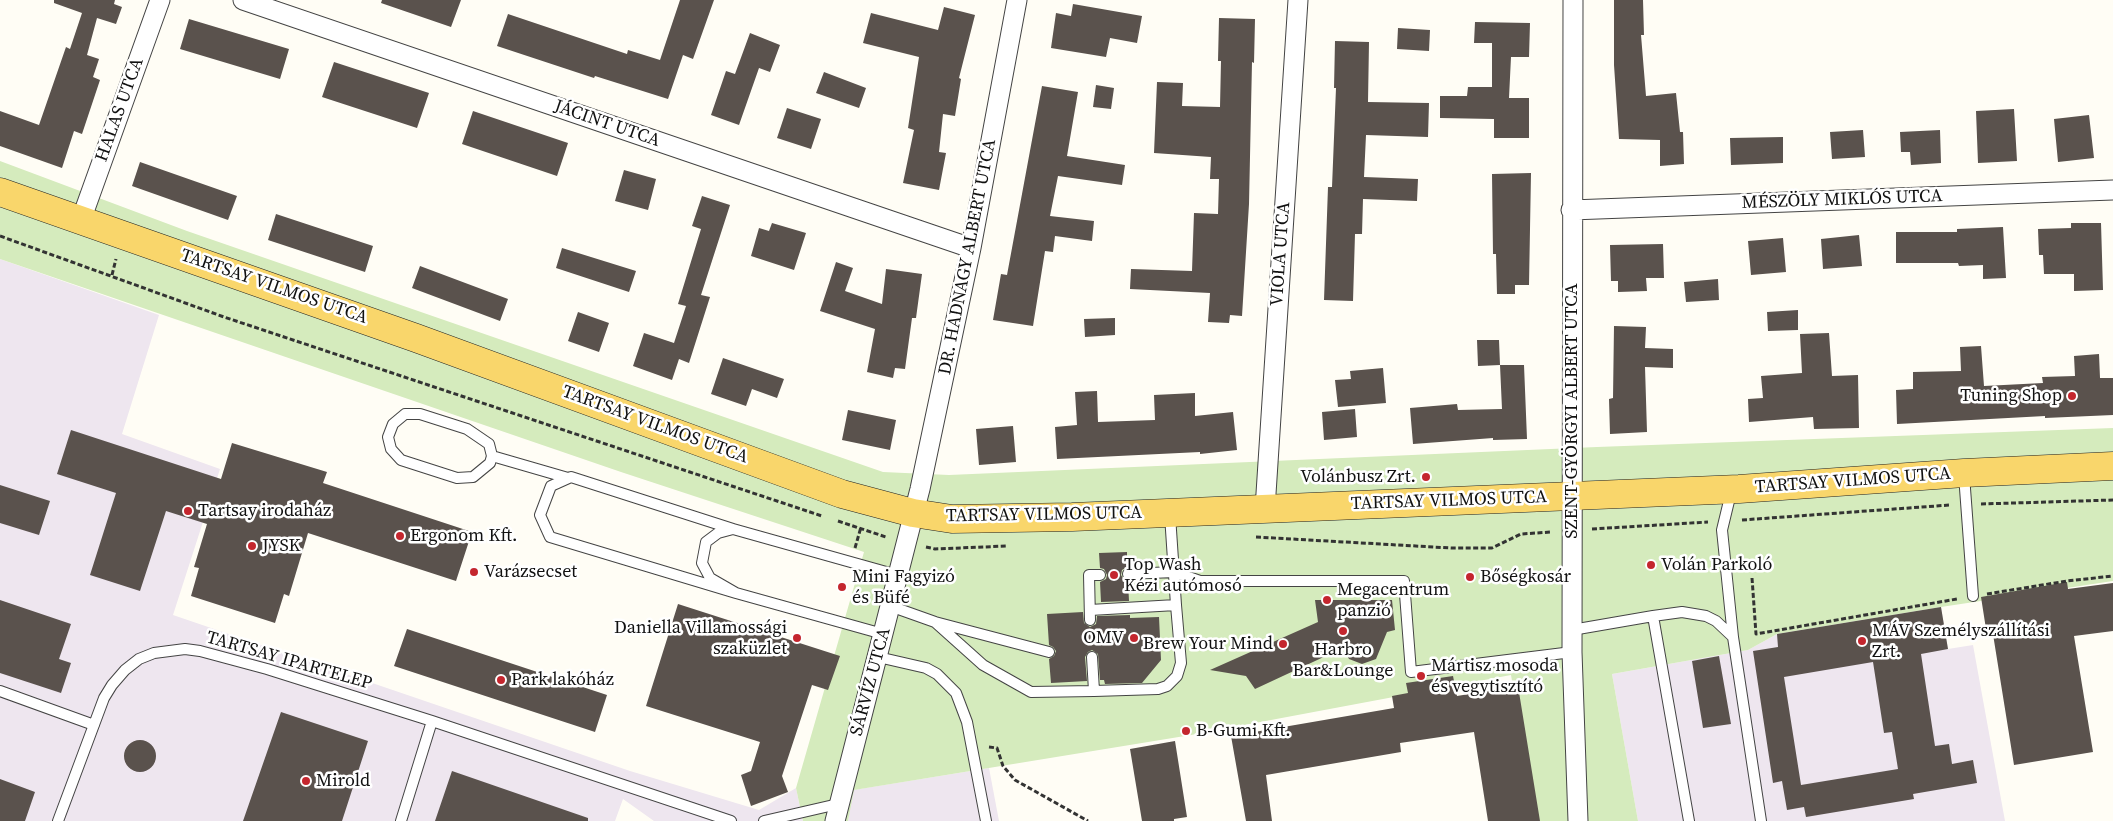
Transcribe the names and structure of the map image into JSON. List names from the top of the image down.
{
  "streets": {
    "main road": ["TARTSAY VILMOS UTCA"],
    "street": [
      "HALAS UTCA",
      "JÁCINT UTCA",
      "MÉSZÖLY MIKLÓS UTCA",
      "VIOLA UTCA",
      "DR. HADNAGY ALBERT UTCA",
      "SZENT-GYÖRGYI ALBERT UTCA",
      "SÁRVÍZ UTCA"
    ],
    "lane": ["TARTSAY IPARTELEP"]
  },
  "crossings": [
    ["HALAS UTCA", "TARTSAY VILMOS UTCA"],
    ["JÁCINT UTCA", "DR. HADNAGY ALBERT UTCA"],
    ["MÉSZÖLY MIKLÓS UTCA", "SZENT-GYÖRGYI ALBERT UTCA"],
    ["VIOLA UTCA", "TARTSAY VILMOS UTCA"],
    ["DR. HADNAGY ALBERT UTCA", "TARTSAY VILMOS UTCA"],
    ["DR. HADNAGY ALBERT UTCA", "SÁRVÍZ UTCA"],
    ["TARTSAY VILMOS UTCA", "SZENT-GYÖRGYI ALBERT UTCA"],
    ["TARTSAY VILMOS UTCA", "SÁRVÍZ UTCA"]
  ],
  "places": [
    "Tuning Shop",
    "Volánbusz Zrt.",
    "Tartsay irodaház",
    "Ergonom Kft.",
    "JYSK",
    "Volán Parkoló",
    "Varázsecset",
    "Top Wash Kézi autómosó",
    "Bőségkosár",
    "Mini Fagyizó és Büfé",
    "Megacentrum panzió",
    "Harbro Bar&Lounge",
    "Daniella Villamossági szaküzlet",
    "OMV",
    "MÁV Személyszállítási Zrt.",
    "Brew Your Mind",
    "Mártisz mosoda és vegytisztító",
    "Park lakóház",
    "B-Gumi Kft.",
    "Mirold"
  ]
}
